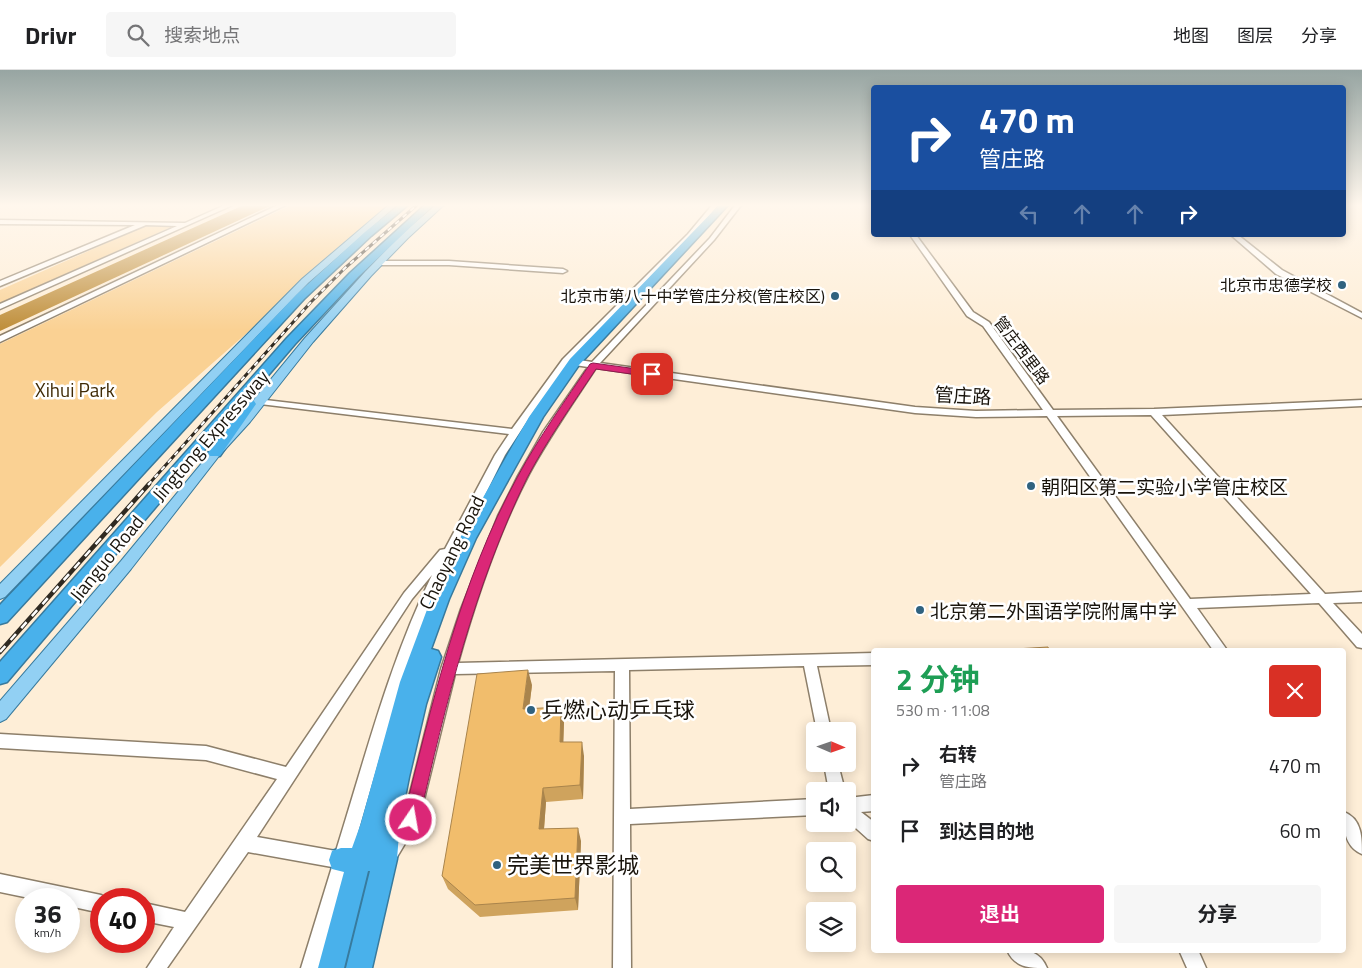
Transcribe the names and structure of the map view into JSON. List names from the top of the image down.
{
  "streets": {
    "highway": ["Jingtong Expressway", "Chaoyang Road"],
    "main road": ["Jianguo Road"],
    "street": ["管庄西里路", "管庄路"]
  },
  "crossings": [
    ["管庄西里路", "管庄路"],
    ["管庄路", "Chaoyang Road"]
  ],
  "parks": ["Xihui Park"],
  "places": [
    "北京市忠德学校",
    "北京市第八十中学管庄分校(管庄校区)",
    "朝阳区第二实验小学管庄校区",
    "北京第二外国语学院附属中学",
    "乒燃心动乒乓球",
    "完美世界影城"
  ],
  "north": "right",
  "page": {
    "header": "Drivr",
    "search": "搜索地点",
    "nav": ["地图", "图层", "分享"],
    "turn": ["470 m", "管庄路"],
    "heading": ["2 分钟", "530 m · 11:08"],
    "list": [
      {
        "name": "右转",
        "note": "管庄路",
        "value": "470 m"
      },
      {
        "name": "到达目的地",
        "value": "60 m"
      }
    ],
    "buttons": ["退出", "分享"],
    "speed": "36 km/h",
    "limit": "40"
  }
}
